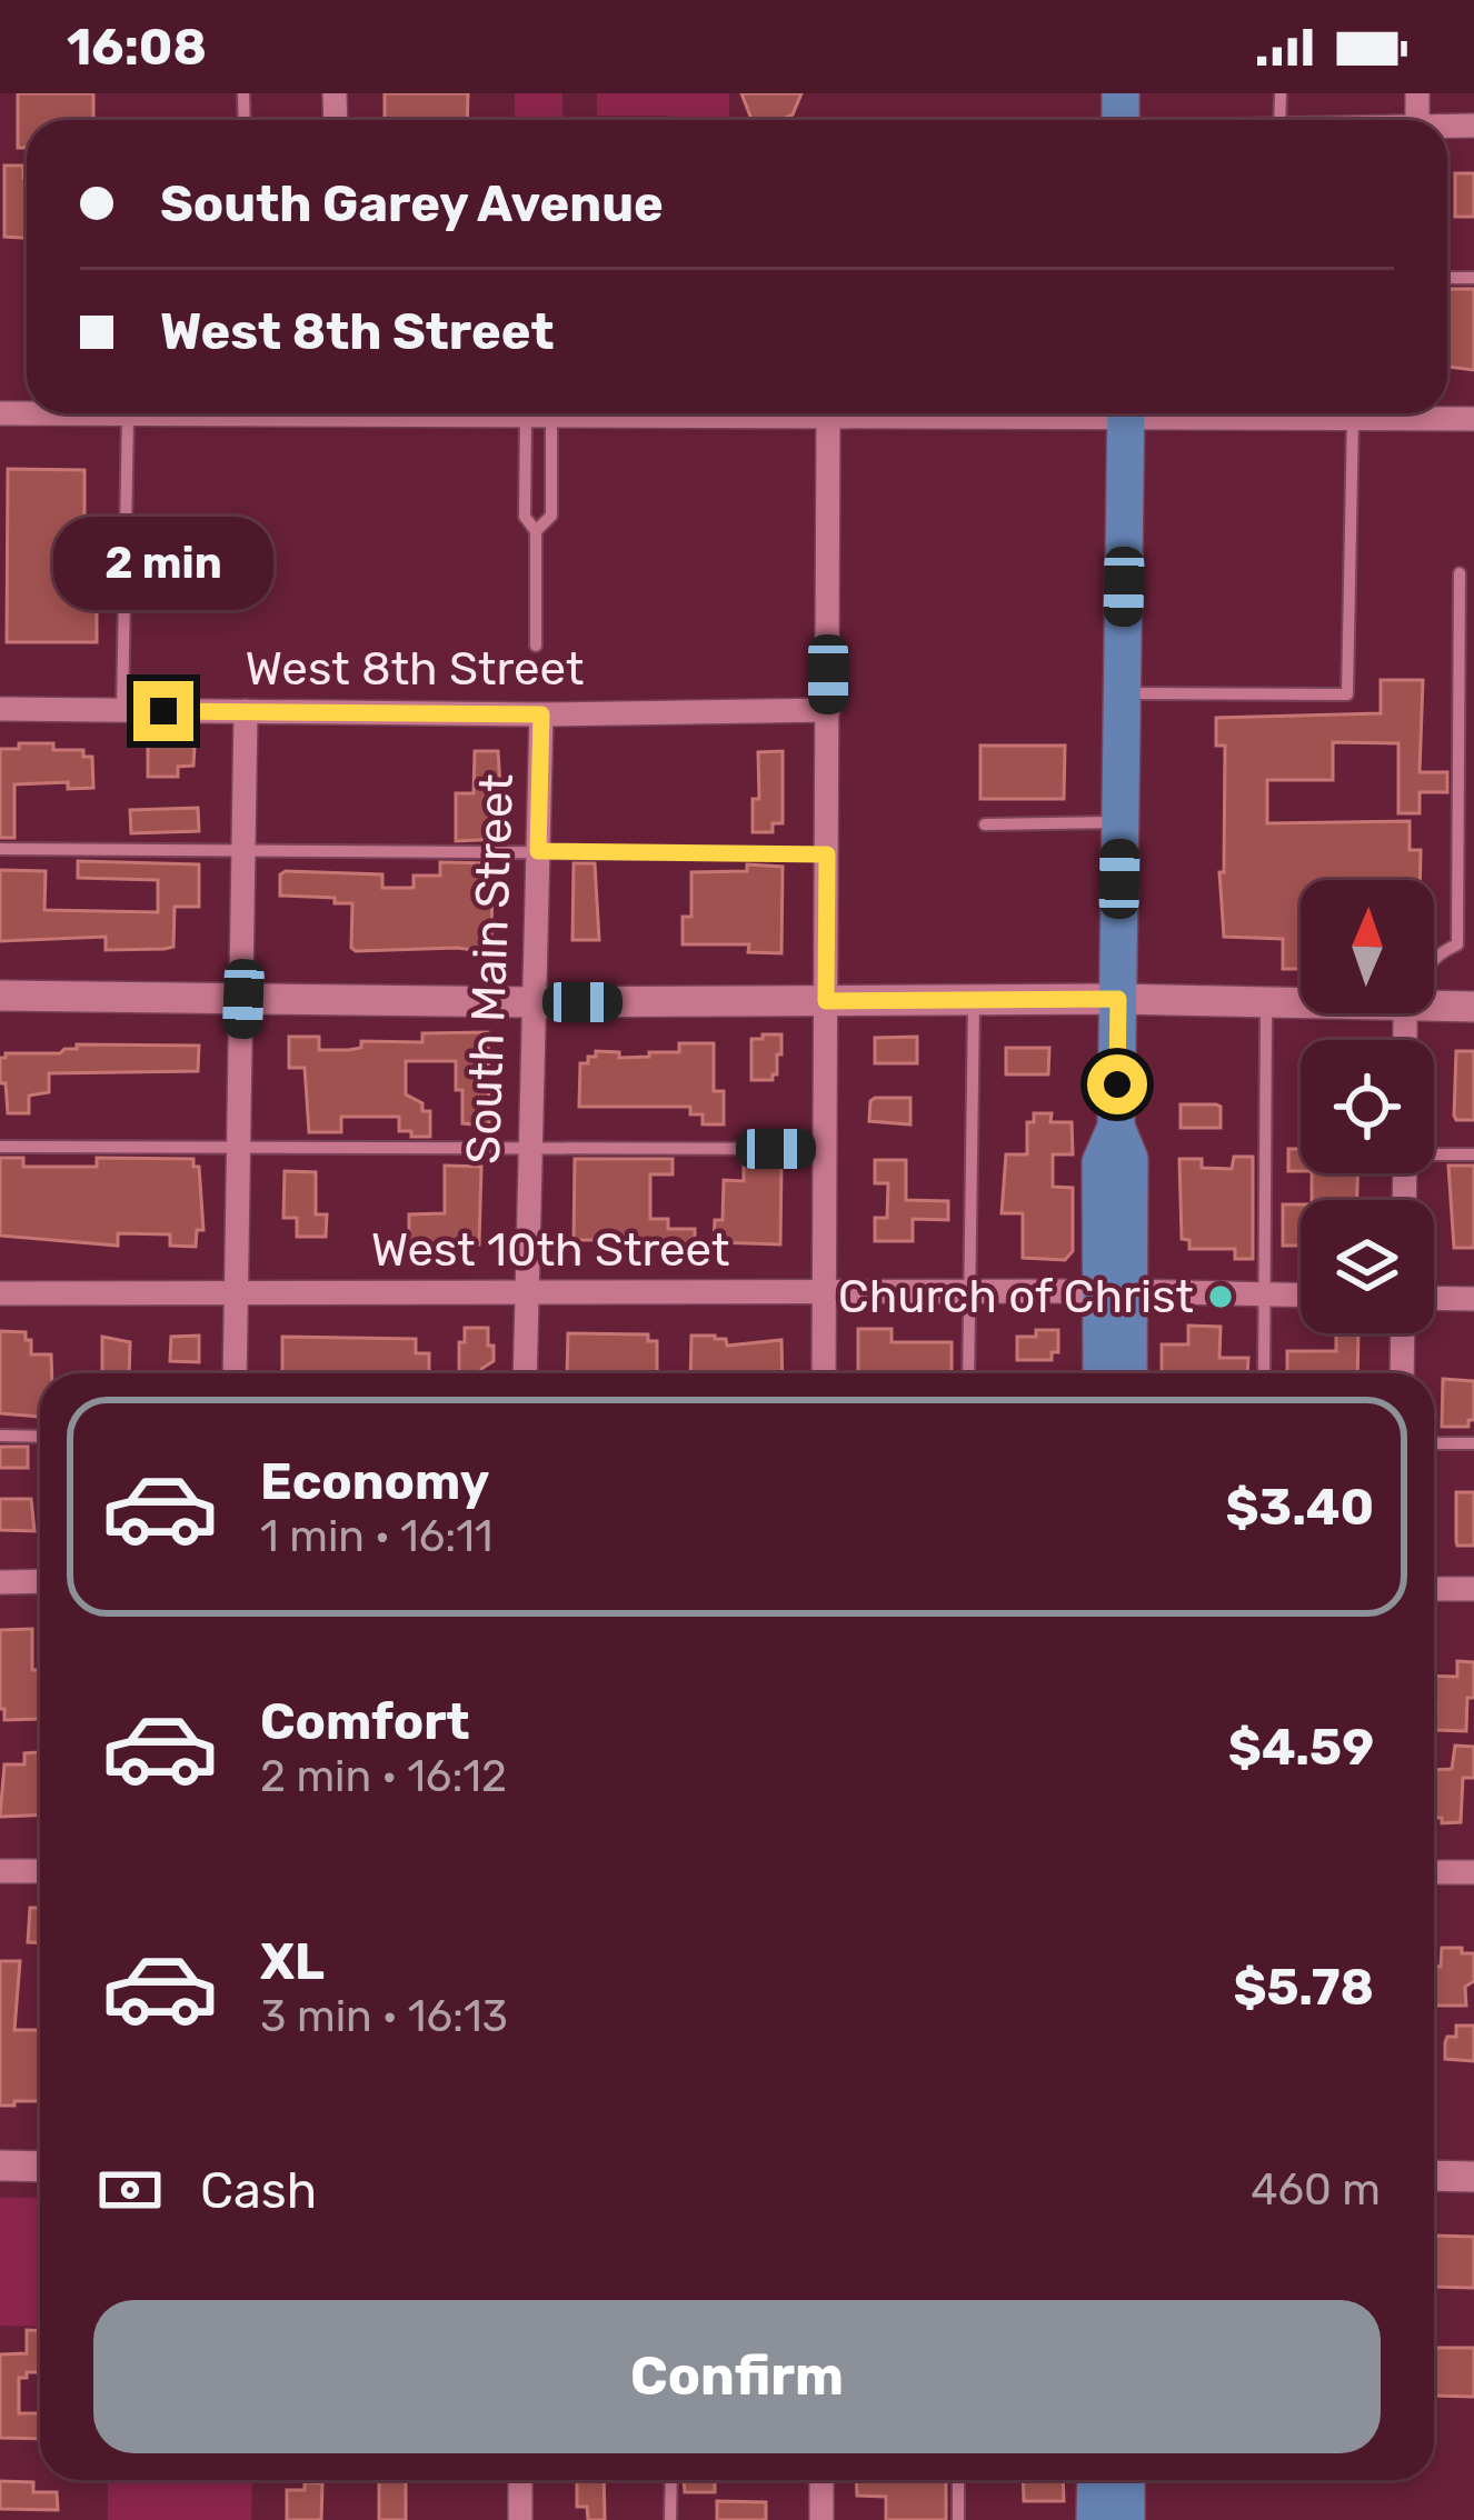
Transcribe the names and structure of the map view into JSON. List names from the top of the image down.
{
  "streets": {
    "street": ["West 8th Street", "South Main Street", "West 10th Street"]
  },
  "crossings": [
    ["West 8th Street", "South Main Street"],
    ["South Main Street", "West 10th Street"]
  ],
  "places": ["Church of Christ"],
  "north": "top",
  "page": {
    "status": "16:08",
    "banner": ["South Garey Avenue", "West 8th Street"],
    "bubble": "2 min",
    "list": [
      {
        "name": "Economy",
        "note": "1 min · 16:11",
        "value": "$3.40"
      },
      {
        "name": "Comfort",
        "note": "2 min · 16:12",
        "value": "$4.59"
      },
      {
        "name": "XL",
        "note": "3 min · 16:13",
        "value": "$5.78"
      }
    ],
    "pay": ["Cash", "460 m"],
    "buttons": "Confirm"
  }
}
